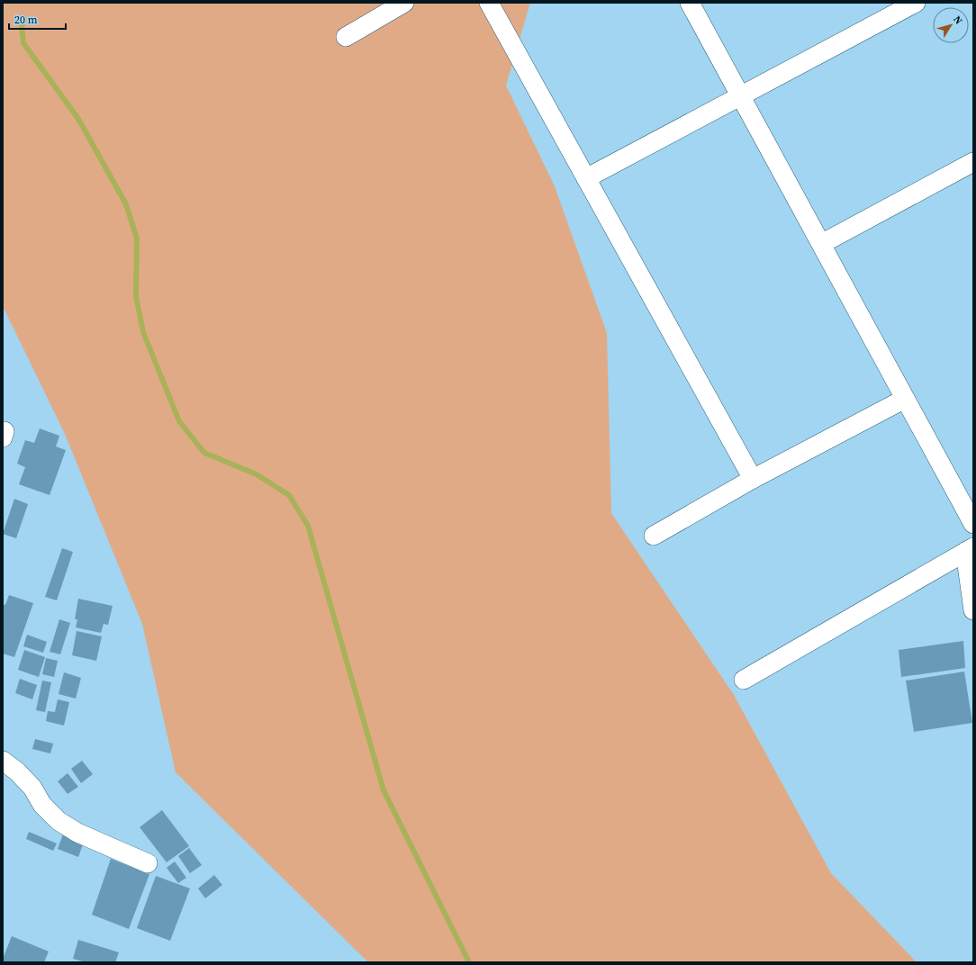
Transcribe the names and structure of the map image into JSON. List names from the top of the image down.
{
  "scale_bar": "20 m",
  "north": "top right"
}
